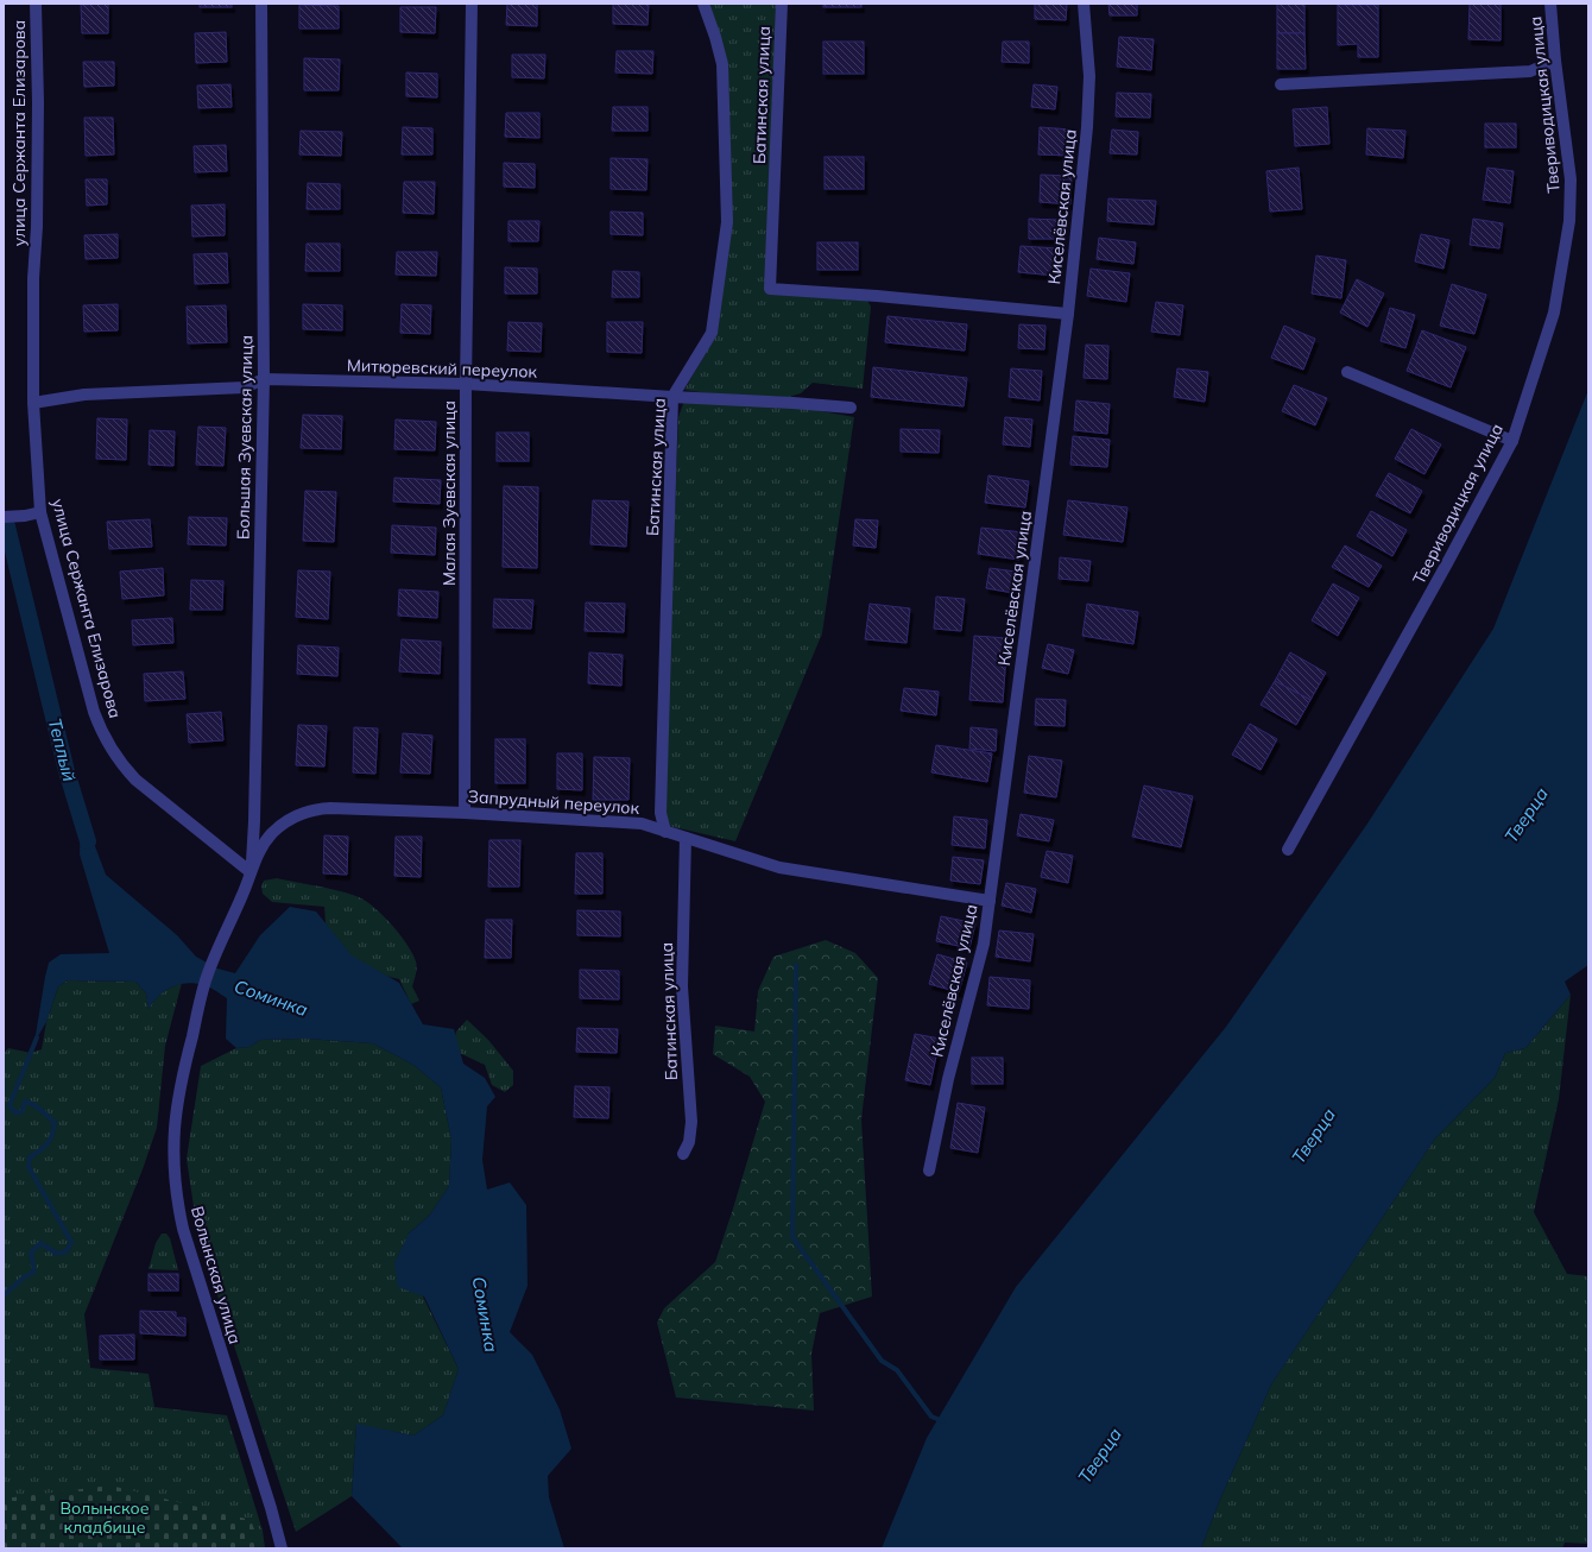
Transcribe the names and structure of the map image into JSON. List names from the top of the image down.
{
  "streets": {
    "street": [
      "Батинская улица",
      "Твериводицкая улица",
      "улица Сержанта Елизарова",
      "Киселёвская улица",
      "Митюревский переулок",
      "Большая Зуевская улица",
      "Малая Зуевская улица",
      "Запрудный переулок",
      "Волынская улица"
    ]
  },
  "crossings": [
    ["Батинская улица", "Киселёвская улица"],
    ["Батинская улица", "Митюревский переулок"],
    ["Батинская улица", "Запрудный переулок"],
    ["улица Сержанта Елизарова", "Митюревский переулок"],
    ["улица Сержанта Елизарова", "Большая Зуевская улица"],
    ["улица Сержанта Елизарова", "Запрудный переулок"],
    ["улица Сержанта Елизарова", "Волынская улица"],
    ["Киселёвская улица", "Запрудный переулок"],
    ["Митюревский переулок", "Большая Зуевская улица"],
    ["Митюревский переулок", "Малая Зуевская улица"],
    ["Большая Зуевская улица", "Запрудный переулок"],
    ["Большая Зуевская улица", "Волынская улица"],
    ["Малая Зуевская улица", "Запрудный переулок"],
    ["Запрудный переулок", "Волынская улица"]
  ],
  "water": ["Теплый", "Тверца", "Соминка"],
  "parks": ["Волынское кладбище"]
}
